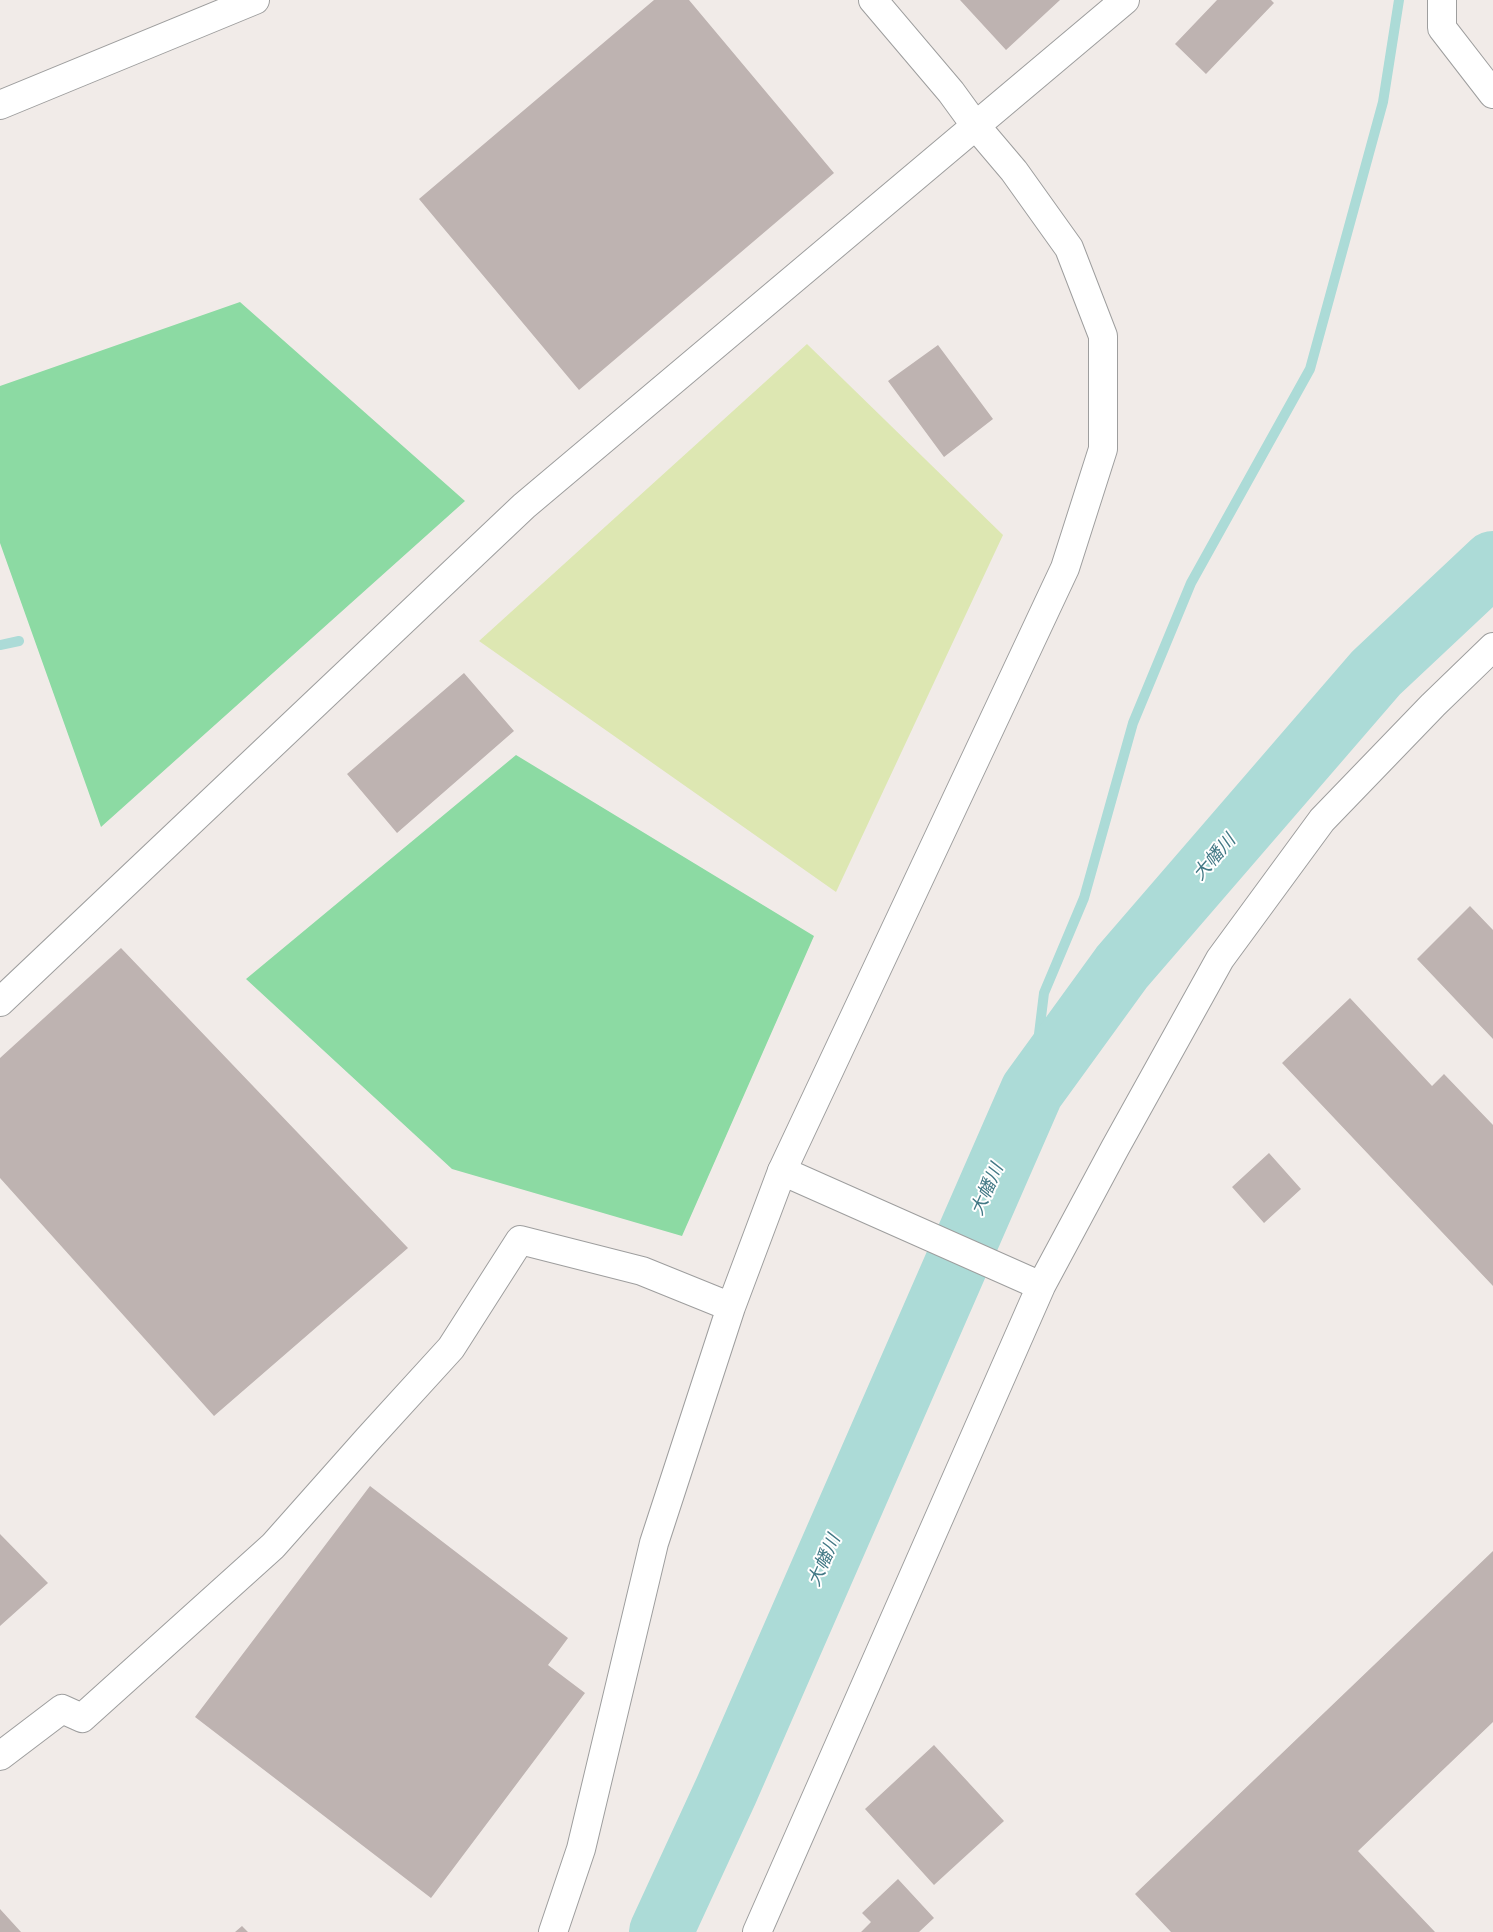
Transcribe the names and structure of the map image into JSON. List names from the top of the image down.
{
  "water": ["大幡川"]
}
